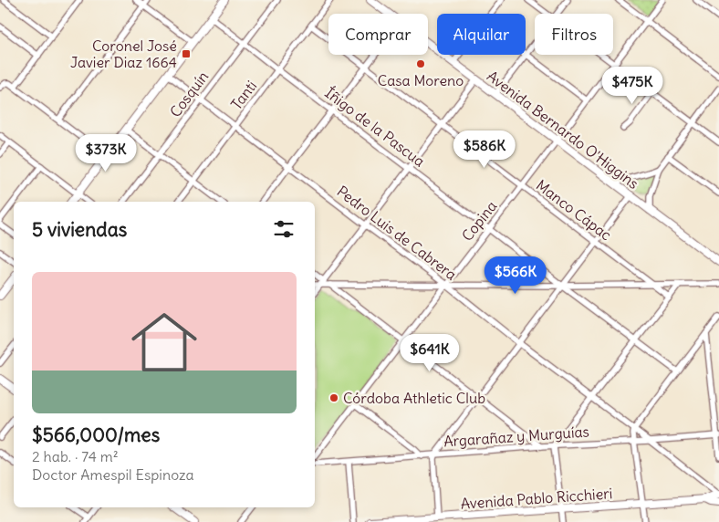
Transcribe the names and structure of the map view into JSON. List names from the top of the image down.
{
  "streets": {
    "main road": ["Avenida Bernardo O'Higgins", "Avenida Pablo Ricchieri"],
    "street": [
      "Cosquín",
      "Tanti",
      "Íñigo de la Pascua",
      "Manco Cápac",
      "Copina",
      "Pedro Luis de Cabrera",
      "Argarañaz y Murguías"
    ]
  },
  "crossings": [
    ["Cosquín", "Íñigo de la Pascua"],
    ["Cosquín", "Pedro Luis de Cabrera"],
    ["Tanti", "Íñigo de la Pascua"],
    ["Tanti", "Manco Cápac"],
    ["Tanti", "Pedro Luis de Cabrera"],
    ["Íñigo de la Pascua", "Copina"],
    ["Avenida Bernardo O'Higgins", "Copina"],
    ["Manco Cápac", "Copina"],
    ["Copina", "Pedro Luis de Cabrera"],
    ["Pedro Luis de Cabrera", "Argarañaz y Murguías"],
    ["Pedro Luis de Cabrera", "Avenida Pablo Ricchieri"]
  ],
  "places": {
    "transit": ["Coronel José Javier Diaz 1664"],
    "other": ["Casa Moreno", "Córdoba Athletic Club"]
  },
  "page": {
    "chip": ["Comprar", "Alquilar", "Filtros"],
    "price": [
      "$475K",
      "$586K",
      "$373K",
      "$566K",
      "$641K"
    ],
    "heading": "5 viviendas",
    "list": [
      {
        "name": "$566,000/mes",
        "note": "2 hab. · 74 m² · Doctor Amespil Espinoza"
      }
    ]
  }
}
